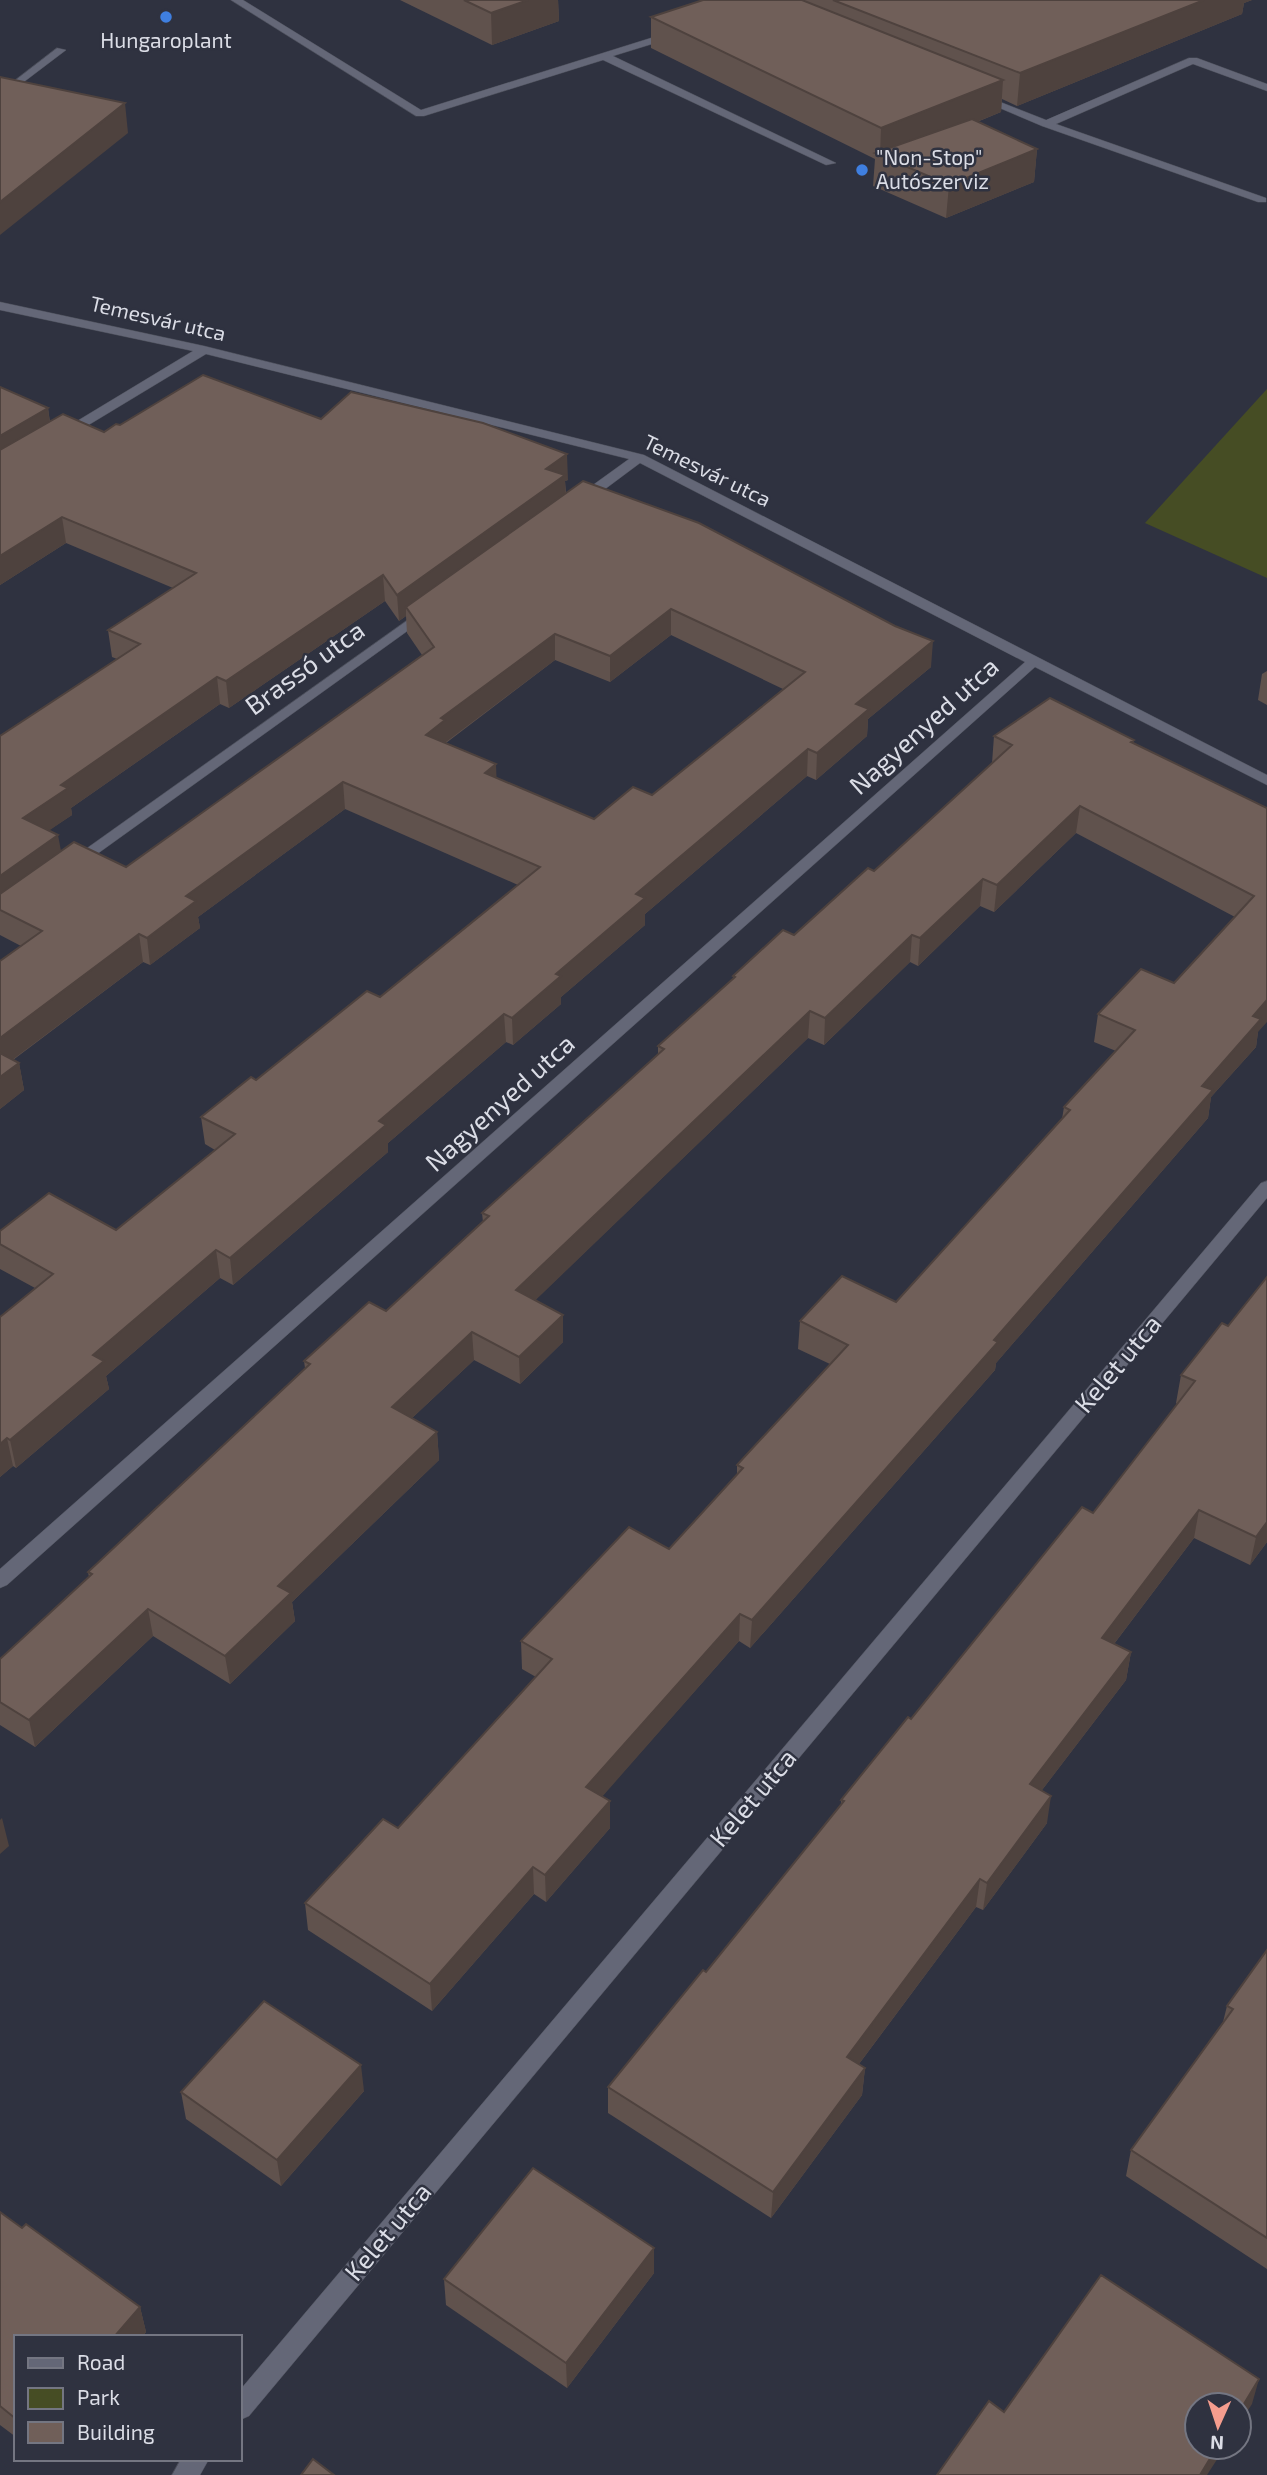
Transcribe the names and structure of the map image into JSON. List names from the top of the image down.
{
  "streets": {
    "street": [
      "Temesvár utca",
      "Brassó utca",
      "Nagyenyed utca",
      "Kelet utca"
    ]
  },
  "crossings": [
    ["Temesvár utca", "Nagyenyed utca"]
  ],
  "places": ["Hungaroplant", "\"Non-Stop\" Autószerviz"],
  "legend": ["Road", "Park", "Building"],
  "north": "bottom"
}
